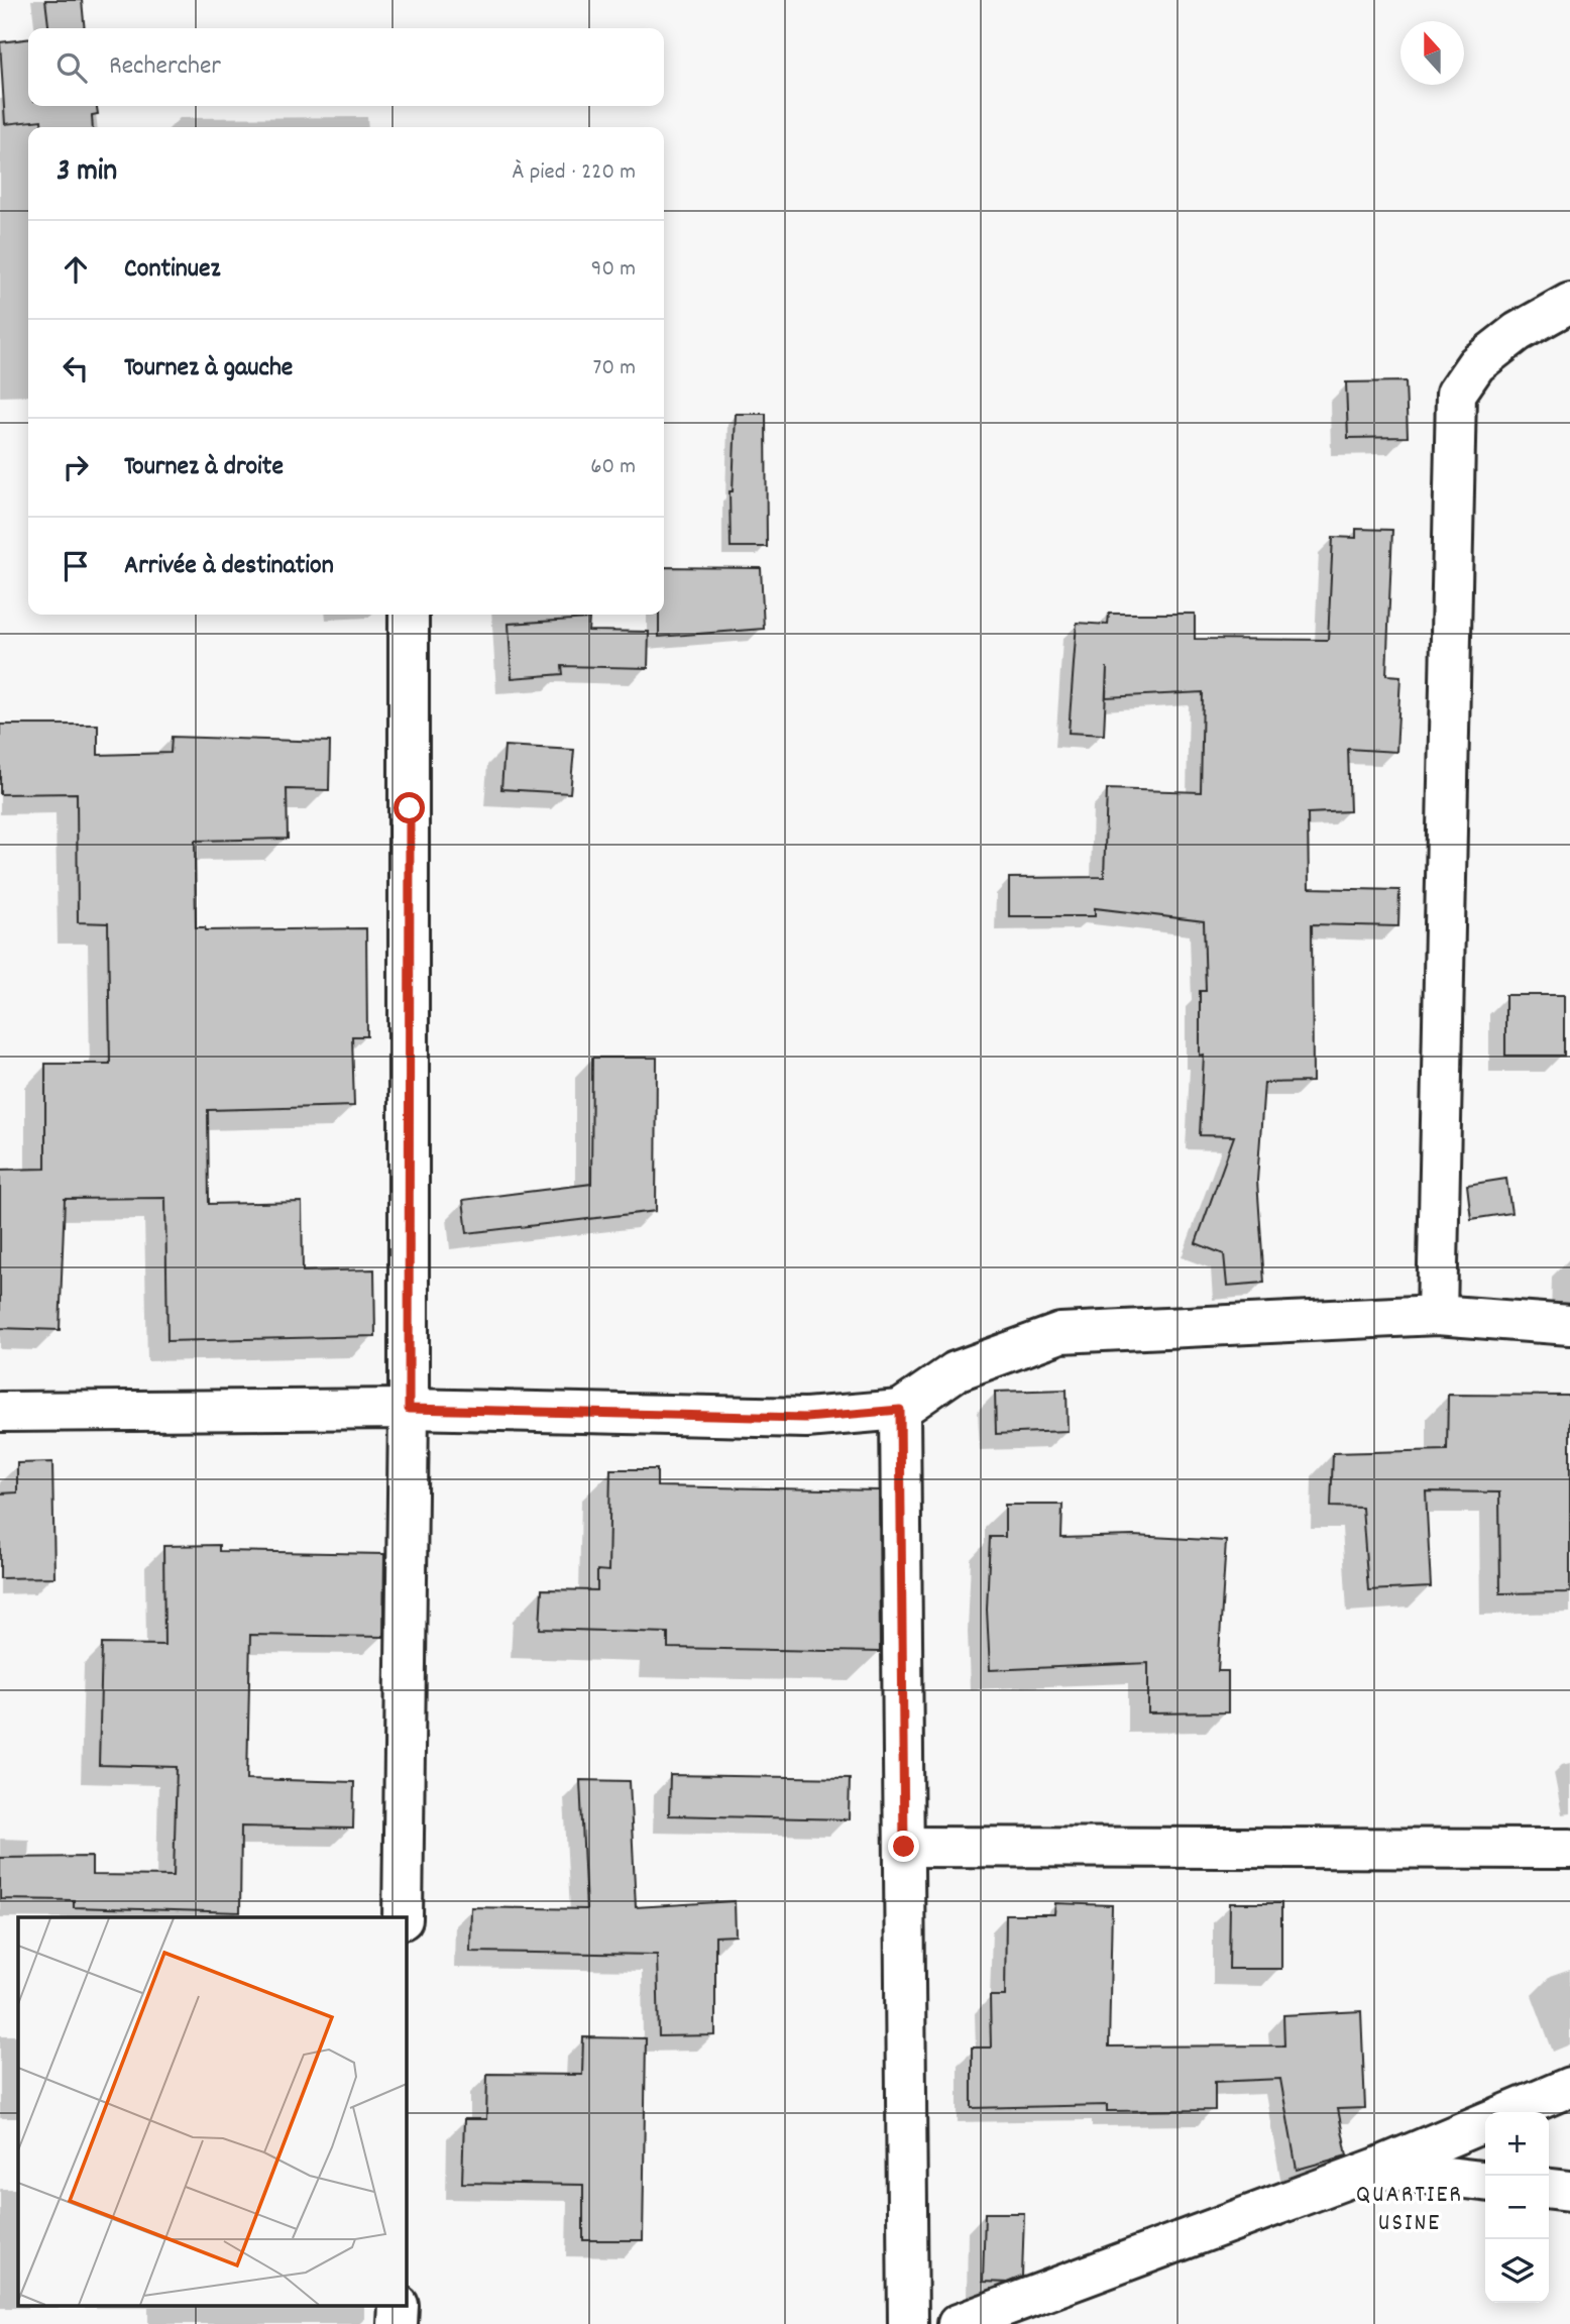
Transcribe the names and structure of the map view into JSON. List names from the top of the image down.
{
  "districts": ["QUARTIER USINE"],
  "north": "top",
  "page": {
    "search": "Rechercher",
    "heading": ["3 min", "À pied · 220 m"],
    "list": [
      ["Continuez", "90 m"],
      ["Tournez à gauche", "70 m"],
      ["Tournez à droite", "60 m"],
      "Arrivée à destination"
    ],
    "map_buttons": ["+", "−"]
  }
}
